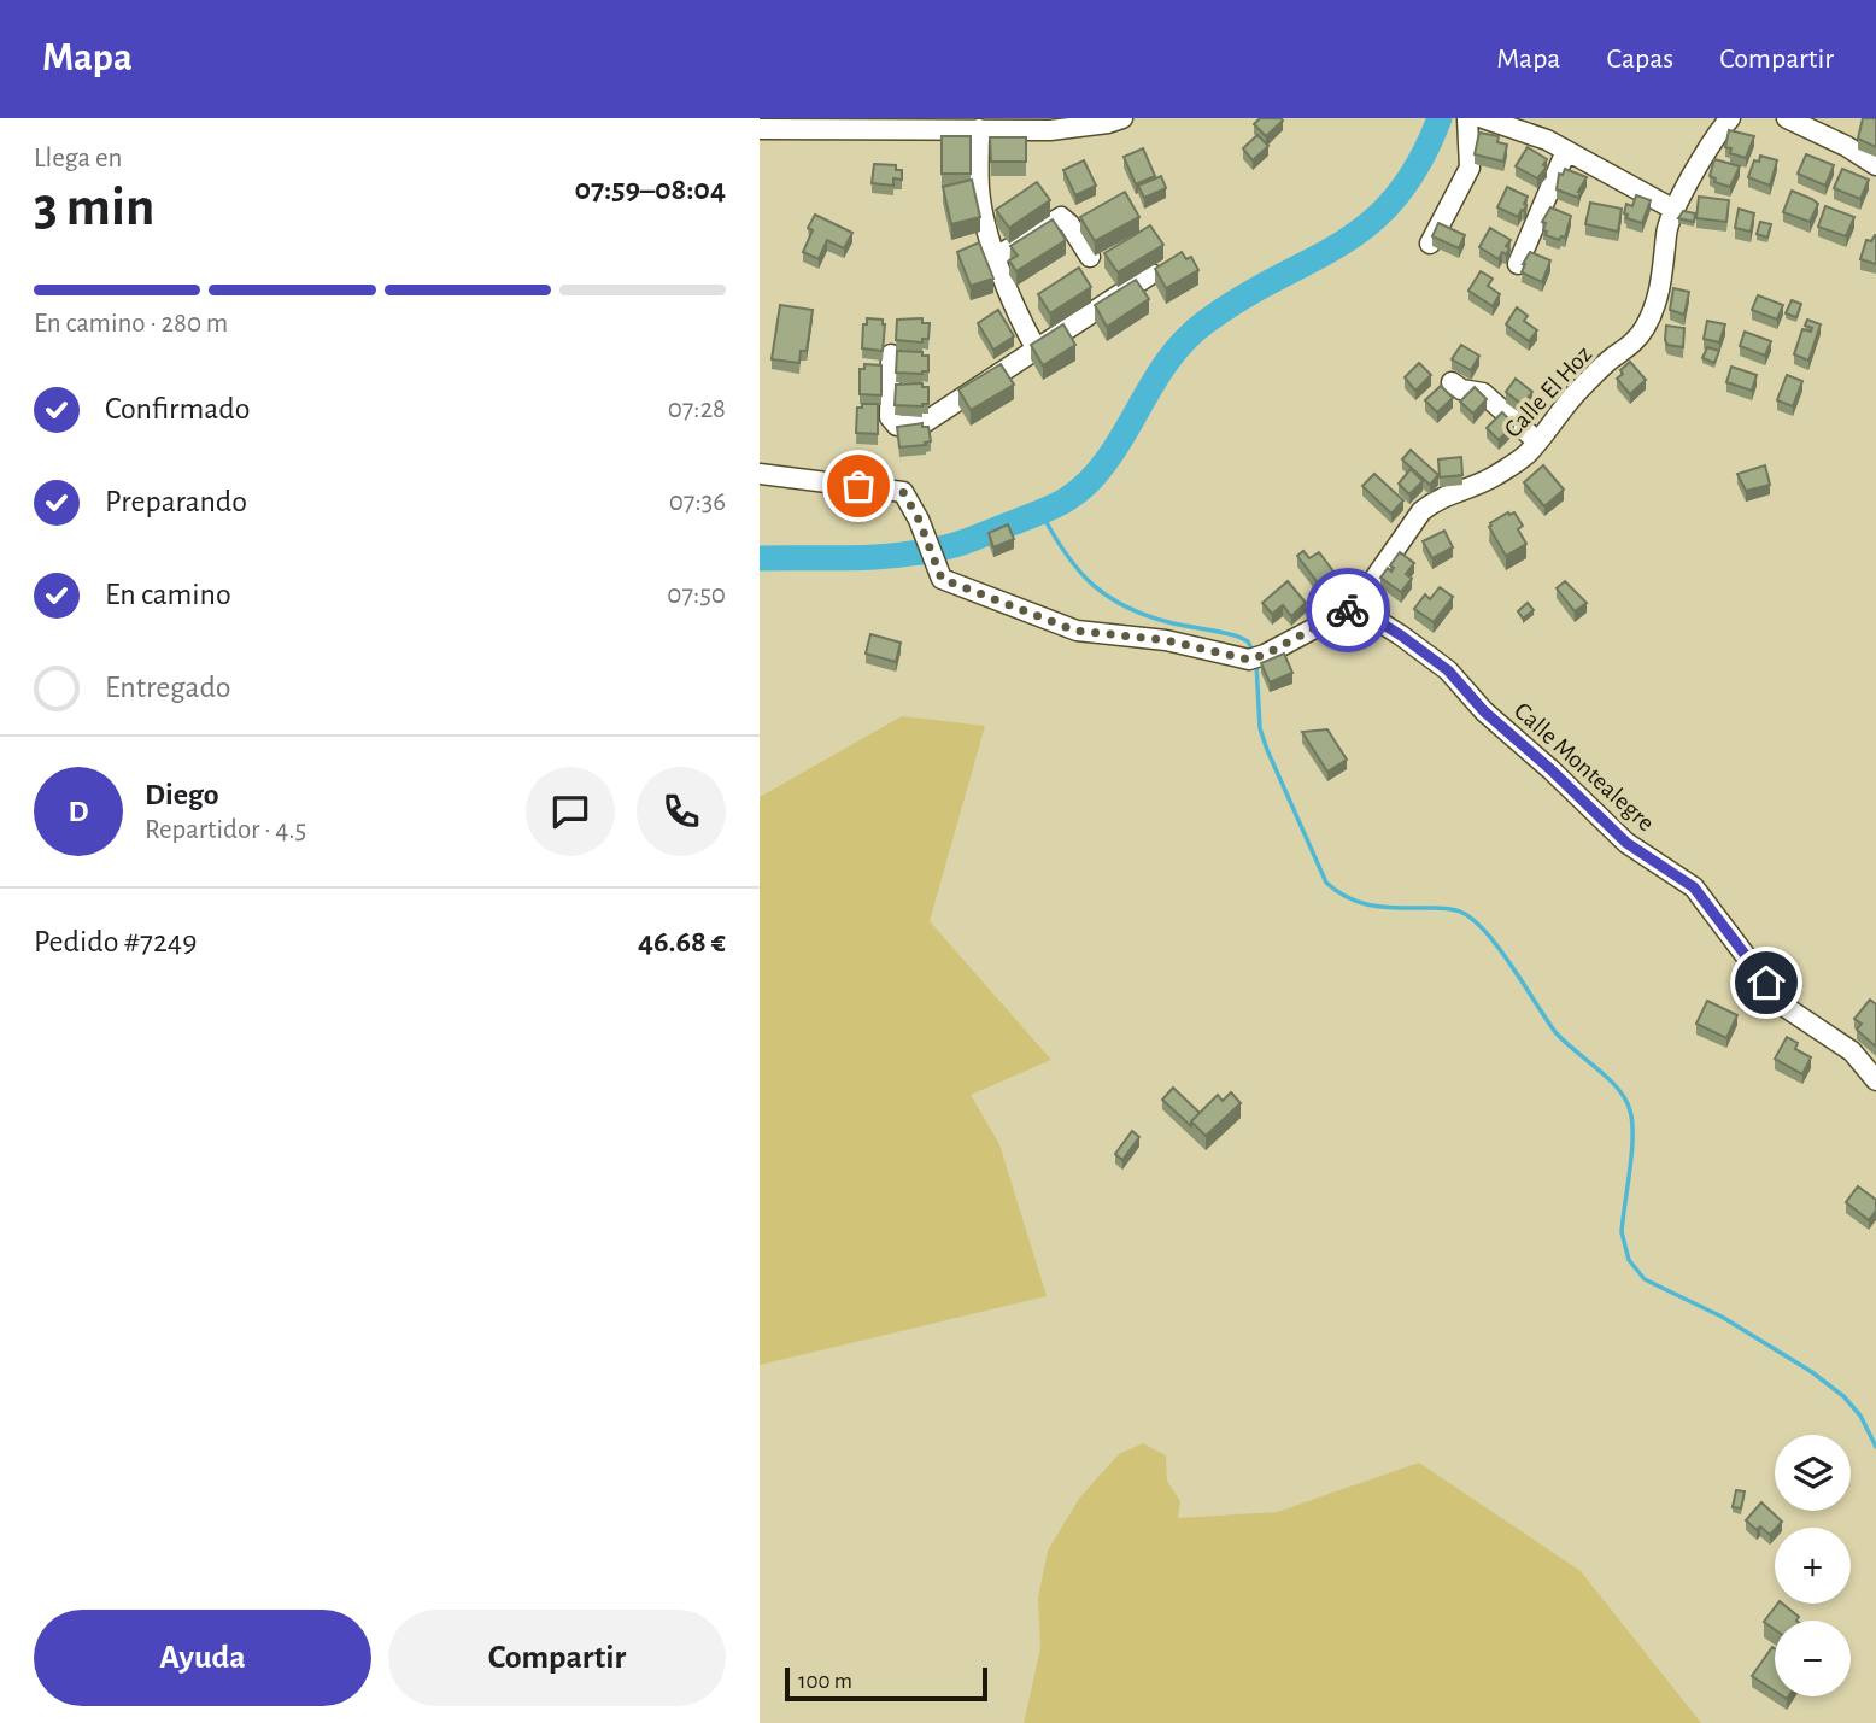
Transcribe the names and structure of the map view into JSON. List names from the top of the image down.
{
  "streets": {
    "street": ["Calle El Hoz", "Calle Montealegre"]
  },
  "crossings": [
    ["Calle El Hoz", "Calle Montealegre"]
  ],
  "scale_bar": "100 m",
  "page": {
    "header": "Mapa",
    "nav": ["Mapa", "Capas", "Compartir"],
    "heading": ["3 min", "Llega en", "07:59–08:04"],
    "panel": [
      "Diego",
      "Repartidor · 4.5",
      "Pedido #7249",
      "46.68 €"
    ],
    "bar": "En camino · 280 m",
    "list": [
      ["Confirmado", "07:28"],
      ["Preparando", "07:36"],
      ["En camino", "07:50"],
      "Entregado"
    ],
    "round": "D",
    "map_buttons": ["+", "−"],
    "buttons": ["Ayuda", "Compartir"],
    "scale": "100 m"
  }
}
